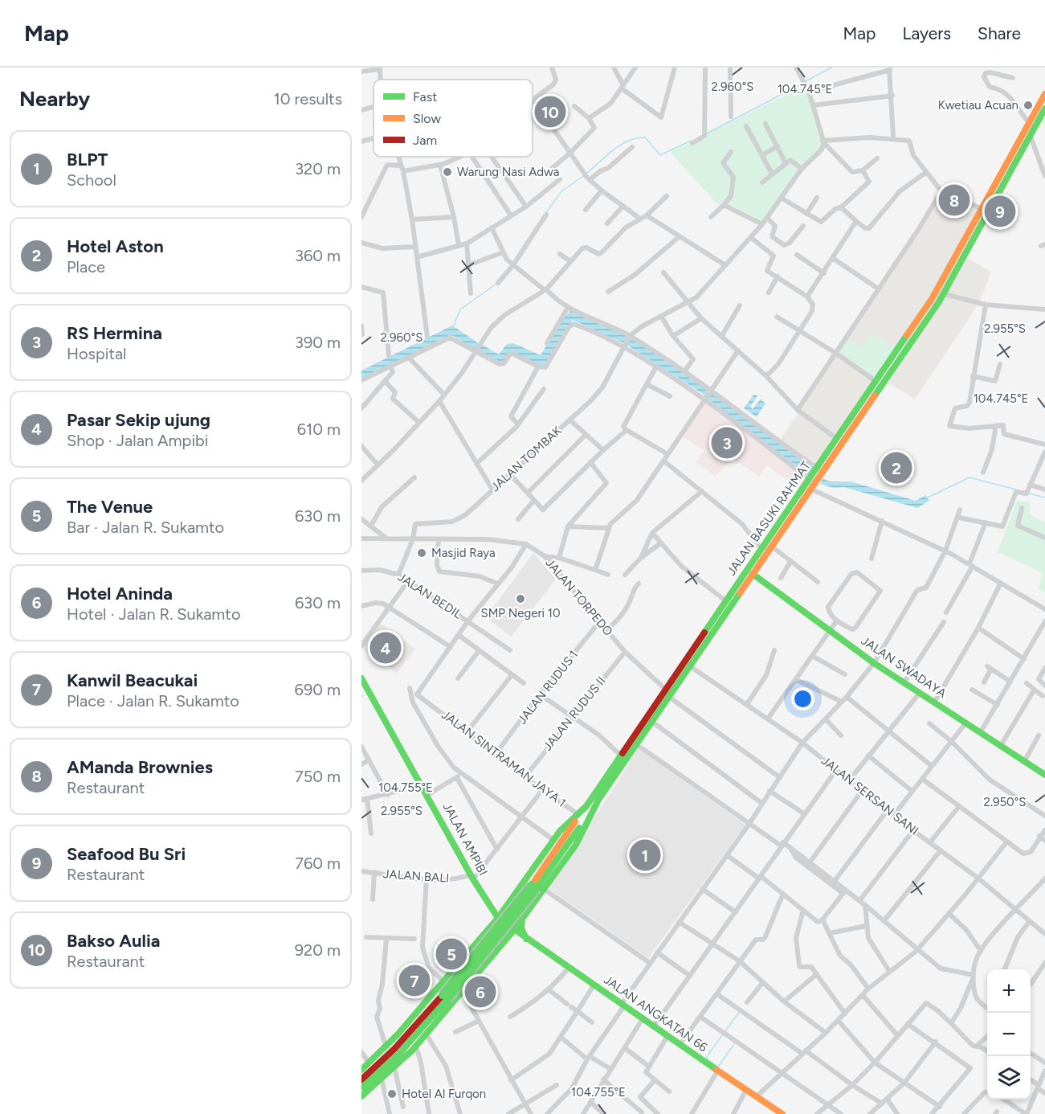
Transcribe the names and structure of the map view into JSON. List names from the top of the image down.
{
  "streets": {
    "main road": [
      "JALAN BASUKI RAHMAT",
      "JALAN SWADAYA",
      "JALAN AMPIBI",
      "JALAN ANGKATAN 66"
    ],
    "street": [
      "JALAN TOMBAK",
      "JALAN BEDIL",
      "JALAN TORPEDO",
      "JALAN RUDUS 1",
      "JALAN RUDUS II",
      "JALAN SINTRAMAN JAYA 1",
      "JALAN SERSAN SANI",
      "JALAN BALI"
    ]
  },
  "crossings": [
    ["JALAN TOMBAK", "JALAN TORPEDO"],
    ["JALAN BASUKI RAHMAT", "JALAN TORPEDO"],
    ["JALAN BASUKI RAHMAT", "JALAN SWADAYA"],
    ["JALAN BASUKI RAHMAT", "JALAN SINTRAMAN JAYA 1"],
    ["JALAN BASUKI RAHMAT", "JALAN SERSAN SANI"],
    ["JALAN BASUKI RAHMAT", "JALAN AMPIBI"],
    ["JALAN BASUKI RAHMAT", "JALAN ANGKATAN 66"],
    ["JALAN TORPEDO", "JALAN RUDUS 1"],
    ["JALAN TORPEDO", "JALAN RUDUS II"],
    ["JALAN RUDUS 1", "JALAN SINTRAMAN JAYA 1"],
    ["JALAN RUDUS II", "JALAN SINTRAMAN JAYA 1"],
    ["JALAN AMPIBI", "JALAN BALI"],
    ["JALAN AMPIBI", "JALAN ANGKATAN 66"]
  ],
  "places": [
    "Kwetiau Acuan",
    "Warung Nasi Adwa",
    "Masjid Raya",
    "SMP Negeri 10",
    "Hotel Al Furqon"
  ],
  "legend": ["Fast", "Slow", "Jam"],
  "page": {
    "header": "Map",
    "nav": ["Map", "Layers", "Share"],
    "heading": ["Nearby", "10 results"],
    "pins": [
      "10",
      "8",
      "9",
      "3",
      "2",
      "4",
      "1",
      "5",
      "7",
      "6"
    ],
    "list": [
      {
        "mark": "1",
        "name": "BLPT",
        "note": "School",
        "value": "320 m"
      },
      {
        "mark": "2",
        "name": "Hotel Aston",
        "note": "Place",
        "value": "360 m"
      },
      {
        "mark": "3",
        "name": "RS Hermina",
        "note": "Hospital",
        "value": "390 m"
      },
      {
        "mark": "4",
        "name": "Pasar Sekip ujung",
        "note": "Shop · Jalan Ampibi",
        "value": "610 m"
      },
      {
        "mark": "5",
        "name": "The Venue",
        "note": "Bar · Jalan R. Sukamto",
        "value": "630 m"
      },
      {
        "mark": "6",
        "name": "Hotel Aninda",
        "note": "Hotel · Jalan R. Sukamto",
        "value": "630 m"
      },
      {
        "mark": "7",
        "name": "Kanwil Beacukai",
        "note": "Place · Jalan R. Sukamto",
        "value": "690 m"
      },
      {
        "mark": "8",
        "name": "AManda Brownies",
        "note": "Restaurant",
        "value": "750 m"
      },
      {
        "mark": "9",
        "name": "Seafood Bu Sri",
        "note": "Restaurant",
        "value": "760 m"
      },
      {
        "mark": "10",
        "name": "Bakso Aulia",
        "note": "Restaurant",
        "value": "920 m"
      }
    ],
    "map_buttons": ["+", "−"]
  },
  "coordinates": [
    "2.960°S",
    "104.745°E",
    "2.955°S",
    "104.755°E",
    "2.950°S"
  ]
}
